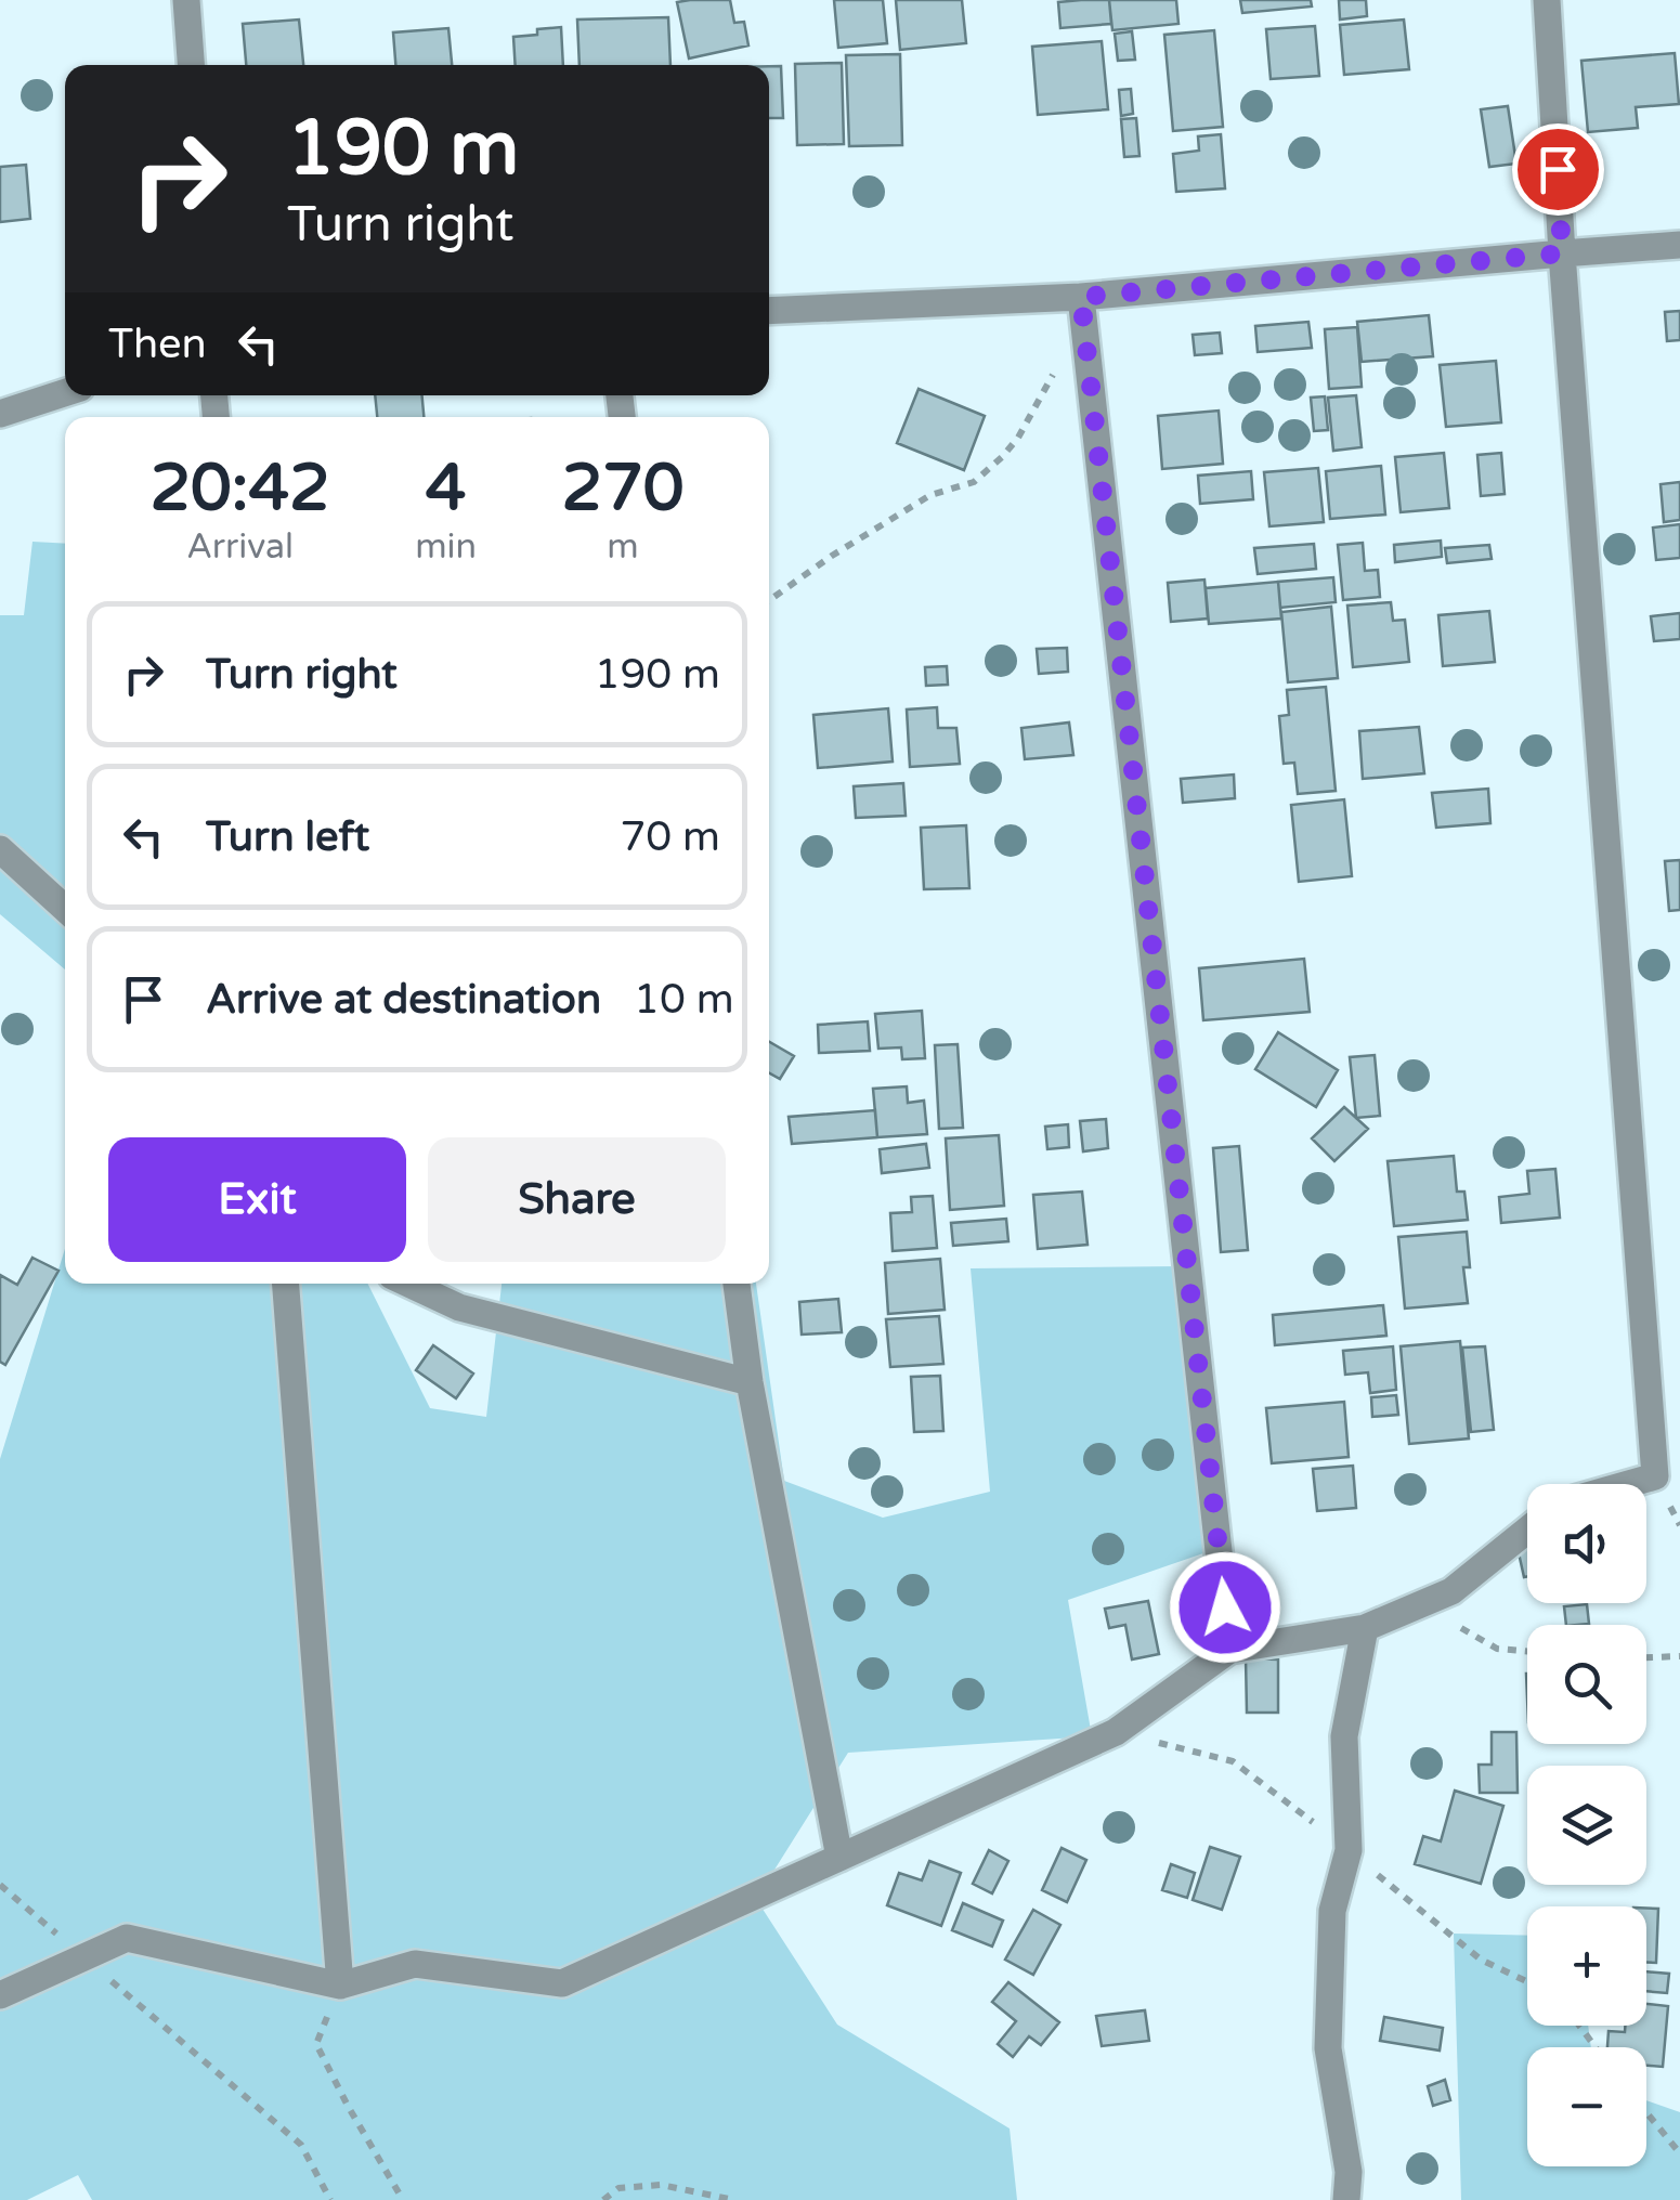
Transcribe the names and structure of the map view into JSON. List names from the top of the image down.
{
  "page": {
    "turn": ["190 m", "Turn right"],
    "then": "Then",
    "eta": [
      "20:42",
      "Arrival",
      "4",
      "min",
      "270",
      "m"
    ],
    "list": [
      {
        "name": "Turn right",
        "value": "190 m"
      },
      {
        "name": "Turn left",
        "value": "70 m"
      },
      {
        "name": "Arrive at destination",
        "value": "10 m"
      }
    ],
    "buttons": ["Exit", "Share"],
    "map_buttons": ["+", "−"]
  }
}
